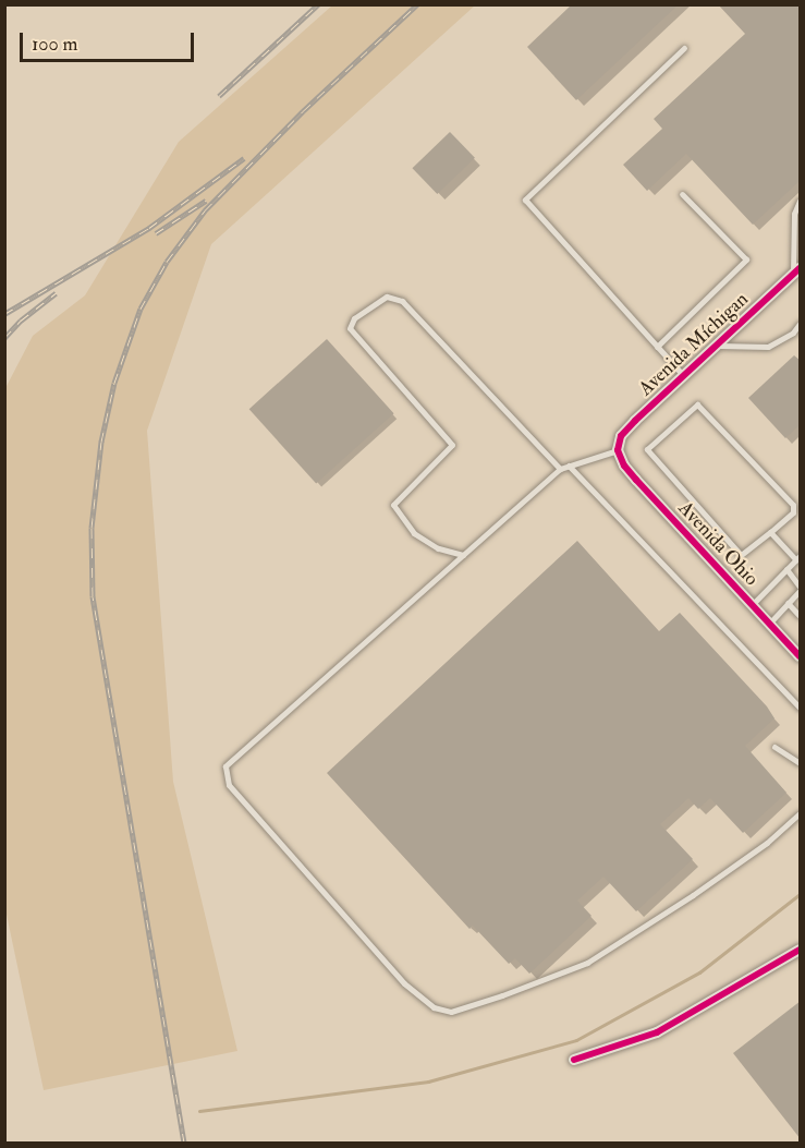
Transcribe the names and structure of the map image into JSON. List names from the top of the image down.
{
  "streets": {
    "street": ["Avenida Míchigan", "Avenida Ohio"]
  },
  "crossings": [
    ["Avenida Míchigan", "Avenida Ohio"]
  ],
  "scale_bar": "100 m"
}
